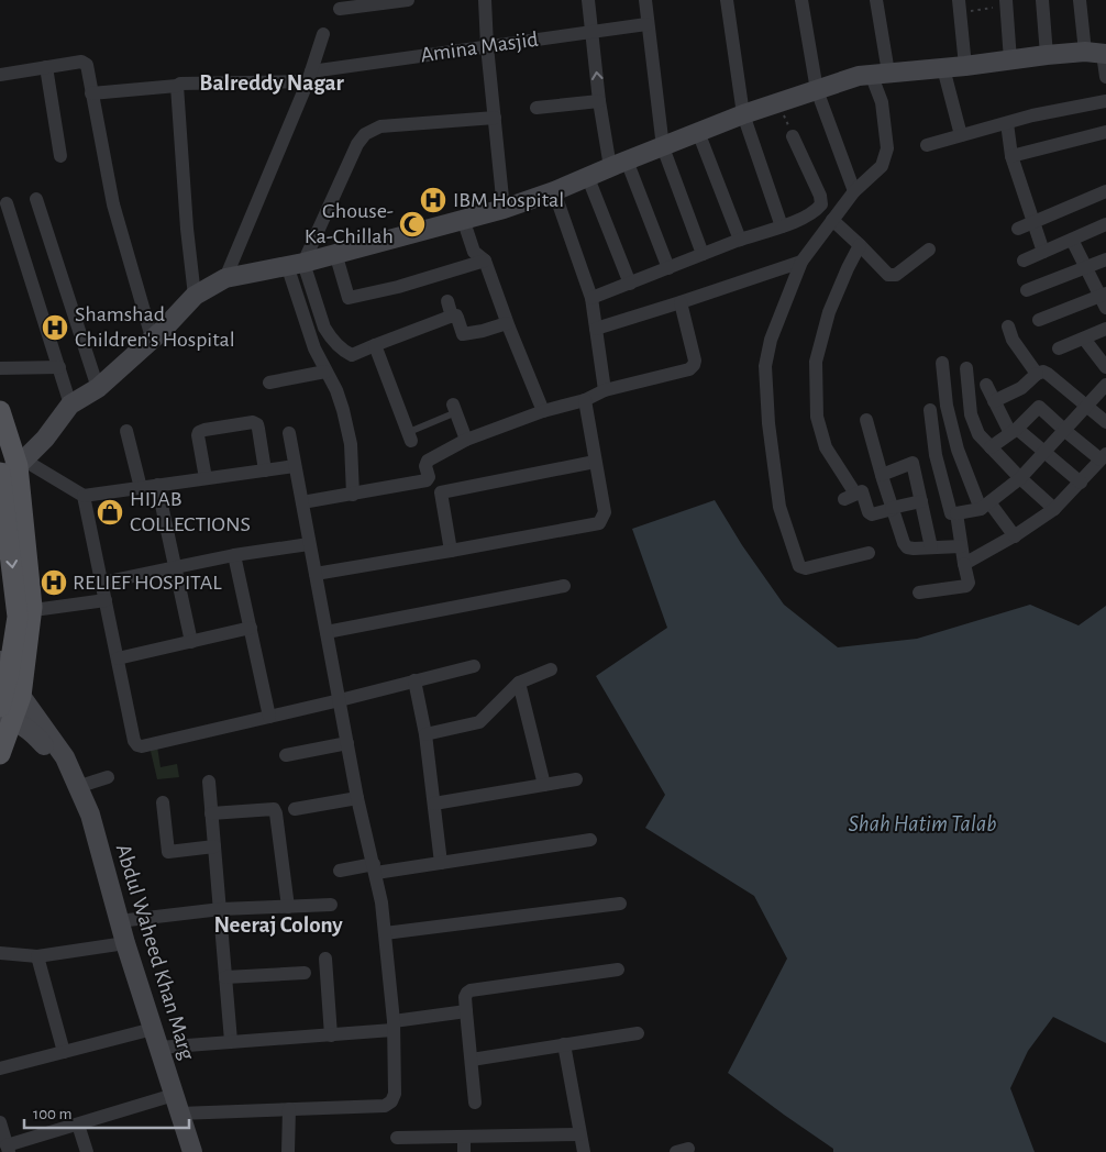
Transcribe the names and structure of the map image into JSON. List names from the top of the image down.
{
  "streets": {
    "street": ["Amina Masjid", "Abdul Waheed Khan Marg"]
  },
  "districts": ["Balreddy Nagar", "Neeraj Colony"],
  "water": ["Shah Hatim Talab"],
  "places": {
    "hospital": ["IBM Hospital", "Shamshad Children's Hospital", "RELIEF HOSPITAL"],
    "mosque": ["Ghouse- Ka-Chillah"],
    "shop": ["HIJAB COLLECTIONS"]
  },
  "scale_bar": "100 m"
}
